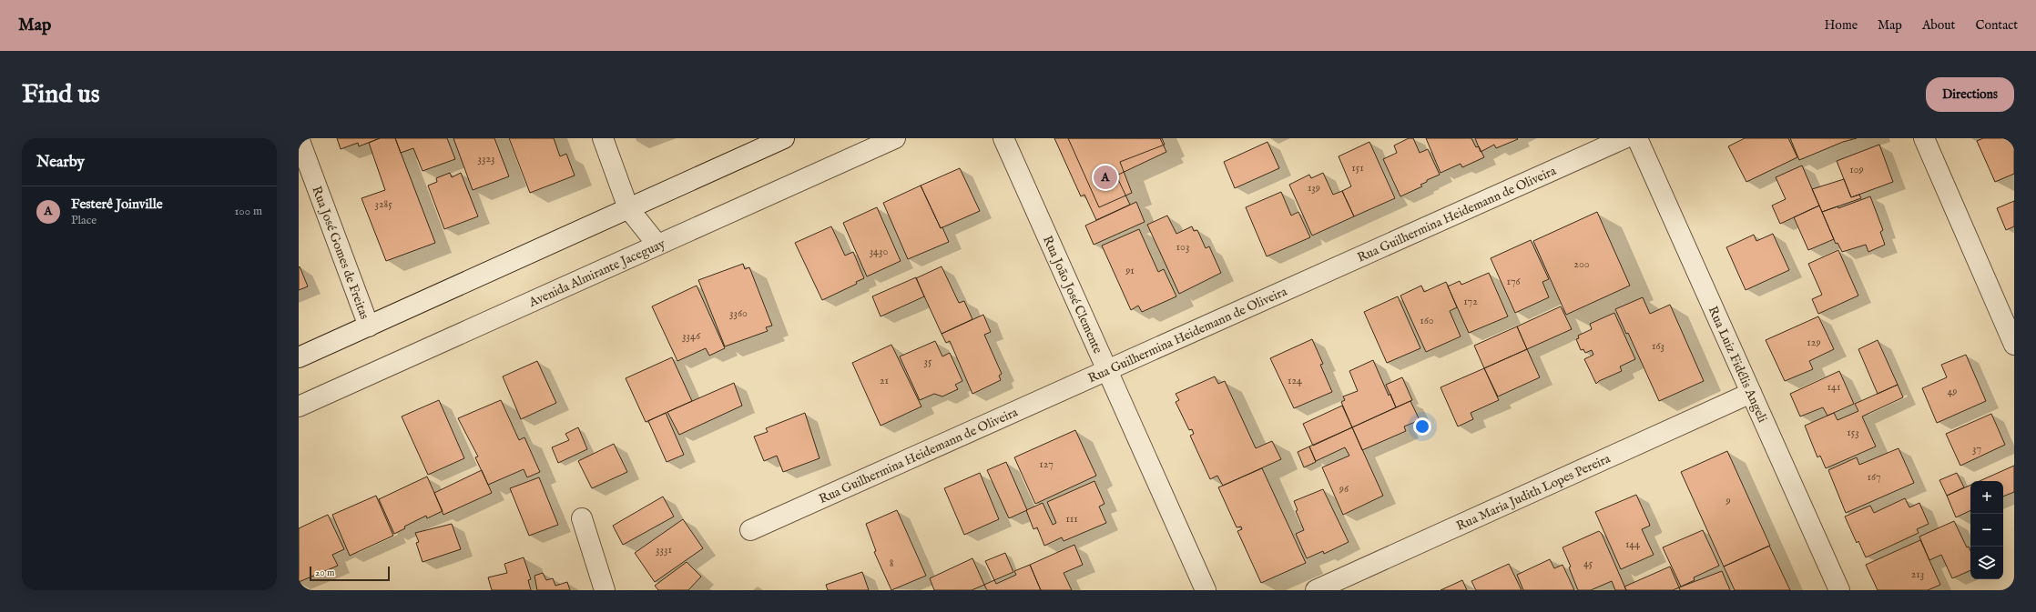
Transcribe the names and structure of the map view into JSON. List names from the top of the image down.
{
  "streets": {
    "street": [
      "Rua Guilhermina Heidemann de Oliveira",
      "Rua José Gomes de Freitas",
      "Avenida Almirante Jaceguay",
      "Rua João José Clemente",
      "Rua Luiz Fidélis Angeli",
      "Rua Maria Judith Lopes Pereira"
    ]
  },
  "crossings": [
    ["Rua Guilhermina Heidemann de Oliveira", "Rua João José Clemente"],
    ["Rua Luiz Fidélis Angeli", "Rua Maria Judith Lopes Pereira"]
  ],
  "house_numbers": [
    "3323",
    "151",
    "109",
    "139",
    "3285",
    "103",
    "3430",
    "200",
    "91",
    "176",
    "172",
    "3360",
    "160",
    "3346",
    "129",
    "163",
    "35",
    "21",
    "124",
    "141",
    "49",
    "153",
    "37",
    "127",
    "167",
    "96",
    "9",
    "111",
    "144",
    "3331",
    "8",
    "45",
    "213"
  ],
  "scale_bar": "20 m",
  "page": {
    "header": "Map",
    "nav": [
      "Home",
      "Map",
      "About",
      "Contact"
    ],
    "buttons": "Directions",
    "title": "Find us",
    "heading": "Nearby",
    "pins": "A",
    "list": [
      {
        "mark": "A",
        "name": "Festerê Joinville",
        "note": "Place",
        "value": "100 m"
      }
    ],
    "map_buttons": ["+", "−"],
    "scale": "20 m"
  }
}
